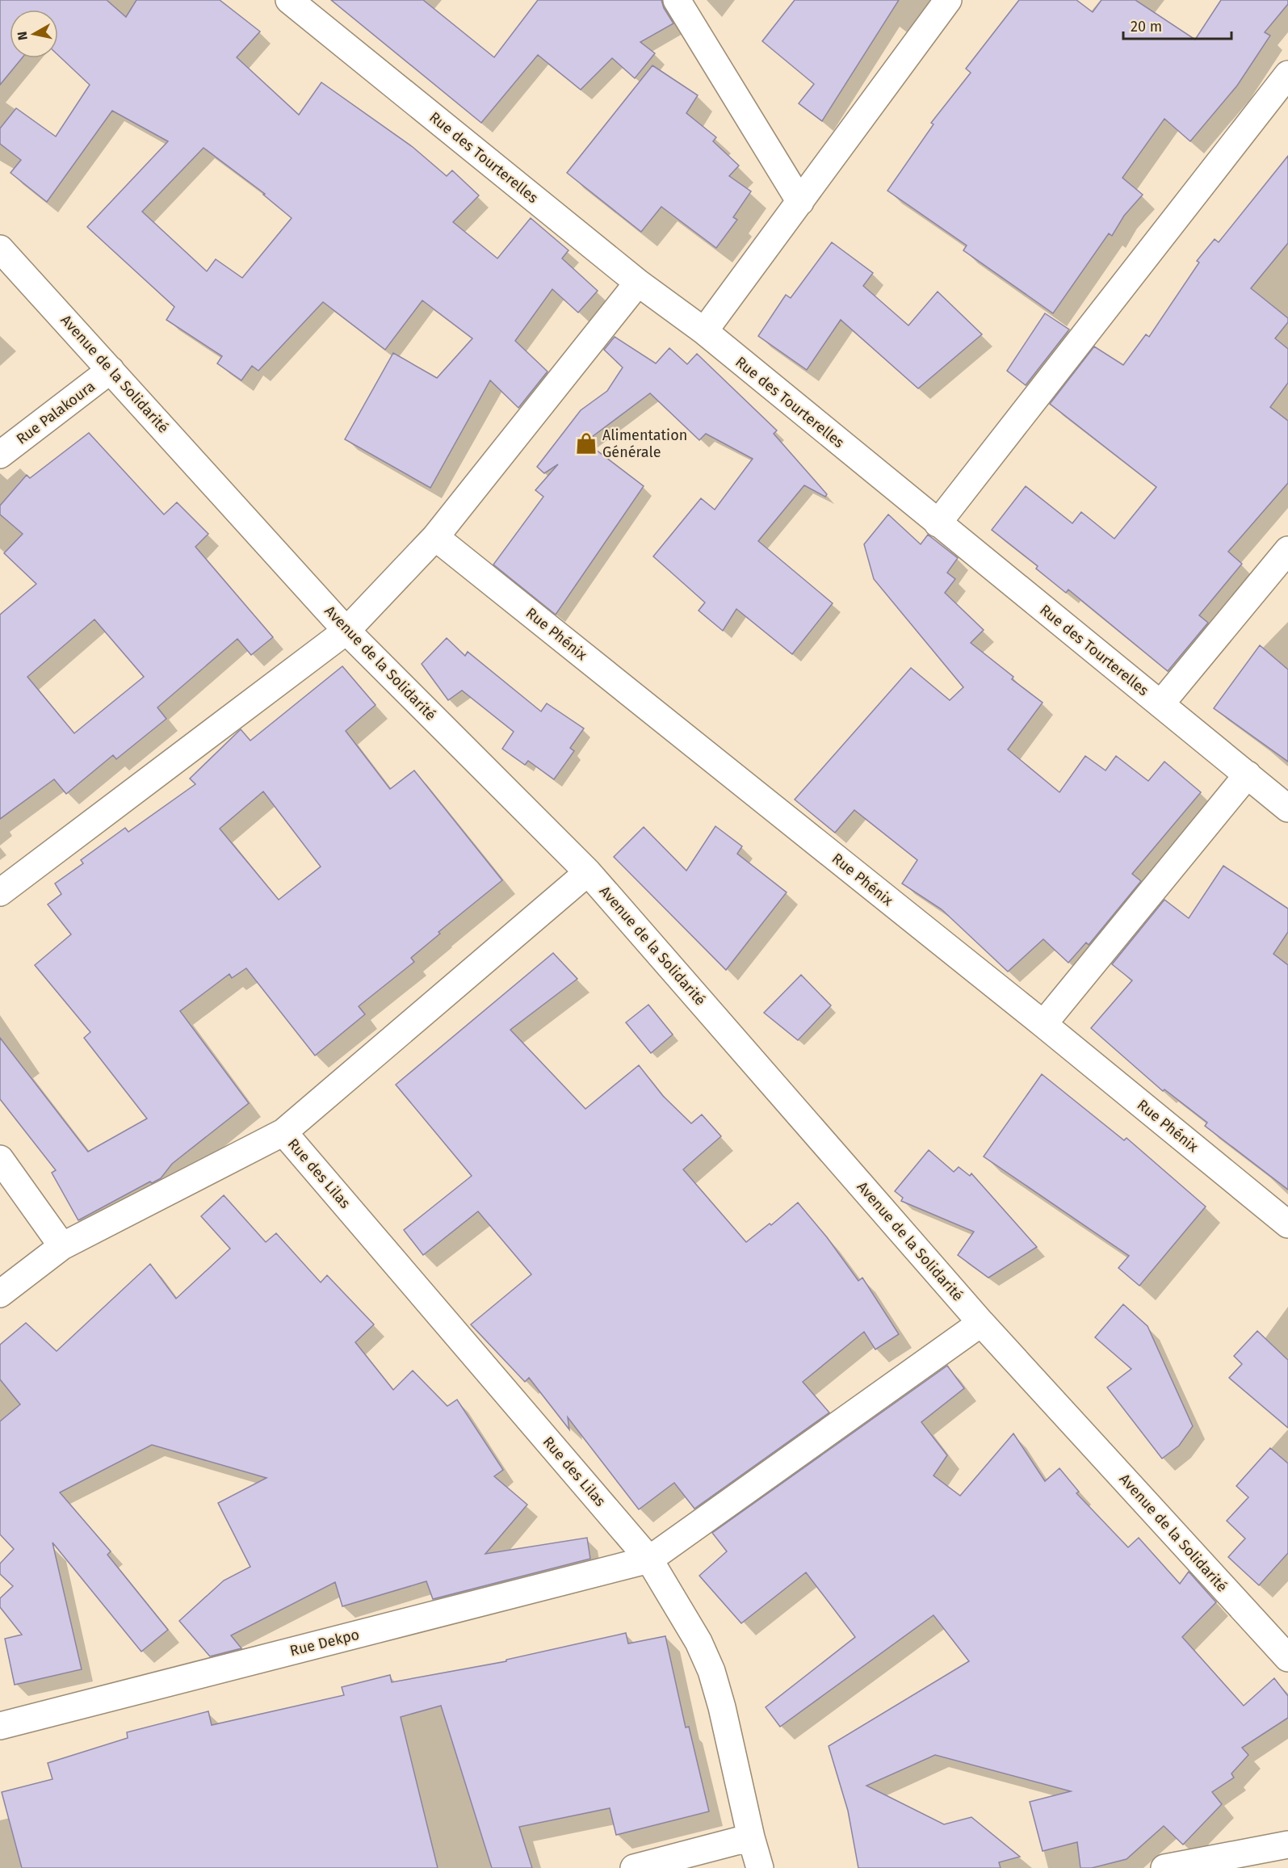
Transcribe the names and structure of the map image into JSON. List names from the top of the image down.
{
  "streets": {
    "street": [
      "Rue des Tourterelles",
      "Avenue de la Solidarité",
      "Rue Palakoura",
      "Rue Phénix",
      "Rue des Lilas",
      "Rue Dekpo"
    ]
  },
  "crossings": [
    ["Avenue de la Solidarité", "Rue Palakoura"],
    ["Rue des Lilas", "Rue Dekpo"]
  ],
  "places": {
    "shop": ["Alimentation Générale"]
  },
  "scale_bar": "20 m",
  "north": "left"
}
